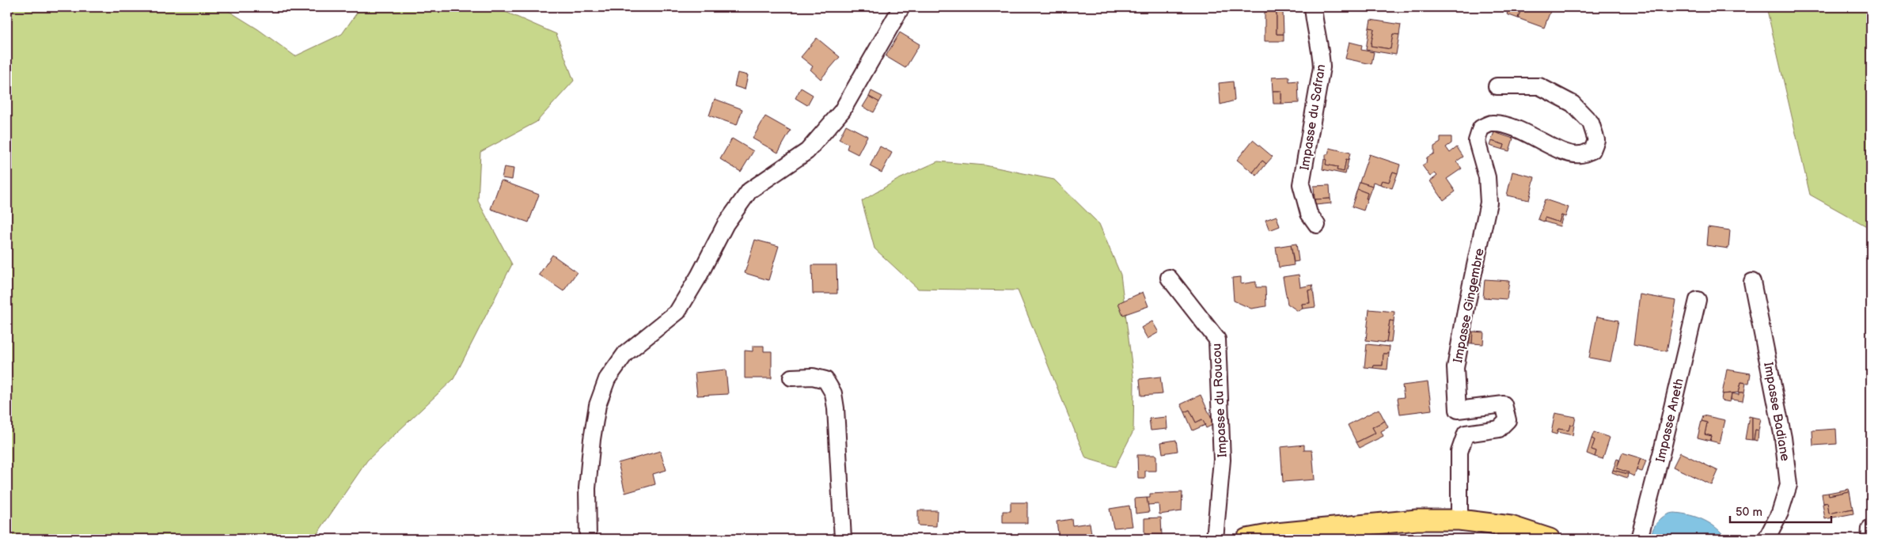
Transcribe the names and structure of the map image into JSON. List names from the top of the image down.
{
  "streets": {
    "street": [
      "Impasse du Safran",
      "Impasse Gingembre",
      "Impasse du Roucou",
      "Impasse Badiane",
      "Impasse Aneth"
    ]
  },
  "scale_bar": "50 m"
}
